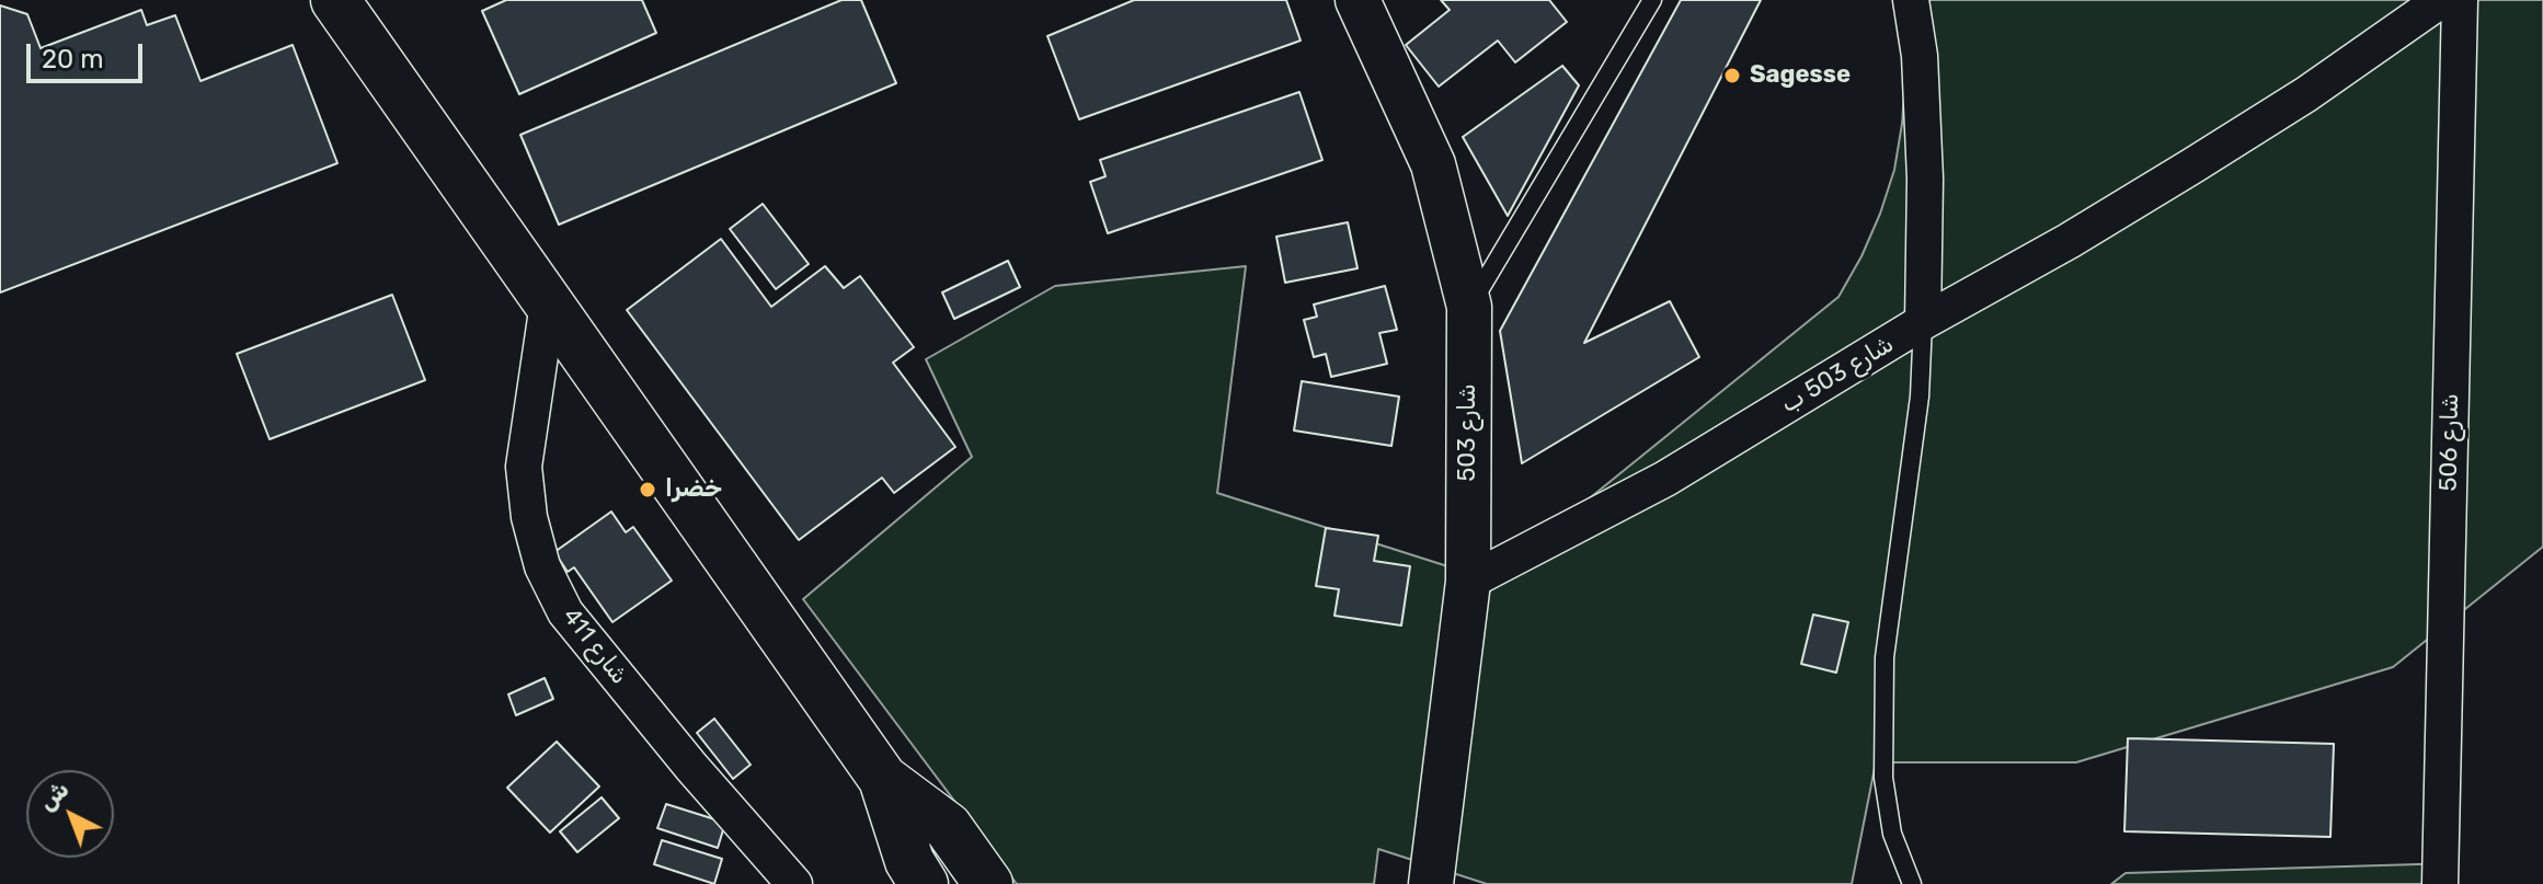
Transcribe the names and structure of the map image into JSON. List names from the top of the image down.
{
  "streets": {
    "street": [
      "شارع 503 ب",
      "شارع 503",
      "شارع 506",
      "شارع 411"
    ]
  },
  "crossings": [
    ["شارع 503 ب", "شارع 503"]
  ],
  "places": ["Sagesse", "خضرا"],
  "scale_bar": "20 m",
  "north": "top left"
}
